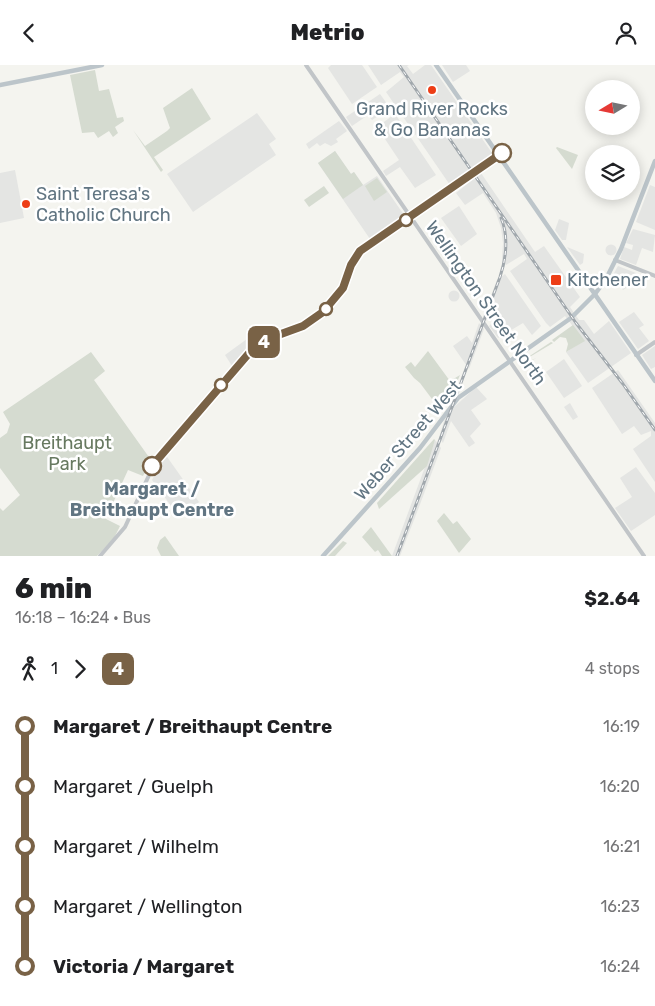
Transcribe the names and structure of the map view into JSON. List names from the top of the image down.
{
  "streets": {
    "main road": ["Weber Street West"],
    "street": ["Wellington Street North"]
  },
  "crossings": [
    ["Wellington Street North", "Weber Street West"]
  ],
  "parks": ["Breithaupt Park"],
  "places": {
    "other": ["Grand River Rocks & Go Bananas", "Saint Teresa's Catholic Church", "Margaret / Breithaupt Centre"],
    "transit": ["Kitchener"]
  },
  "lines": ["bus line 4"],
  "north": "left",
  "page": {
    "header": "Metrio",
    "on_map": "4",
    "heading": ["6 min", "16:18 – 16:24 · Bus", "$2.64"],
    "legs": ["1", "4", "4 stops"],
    "list": [
      {
        "name": "Margaret / Breithaupt Centre",
        "value": "16:19"
      },
      {
        "name": "Margaret / Guelph",
        "value": "16:20"
      },
      {
        "name": "Margaret / Wilhelm",
        "value": "16:21"
      },
      {
        "name": "Margaret / Wellington",
        "value": "16:23"
      },
      {
        "name": "Victoria / Margaret",
        "value": "16:24"
      }
    ]
  }
}
